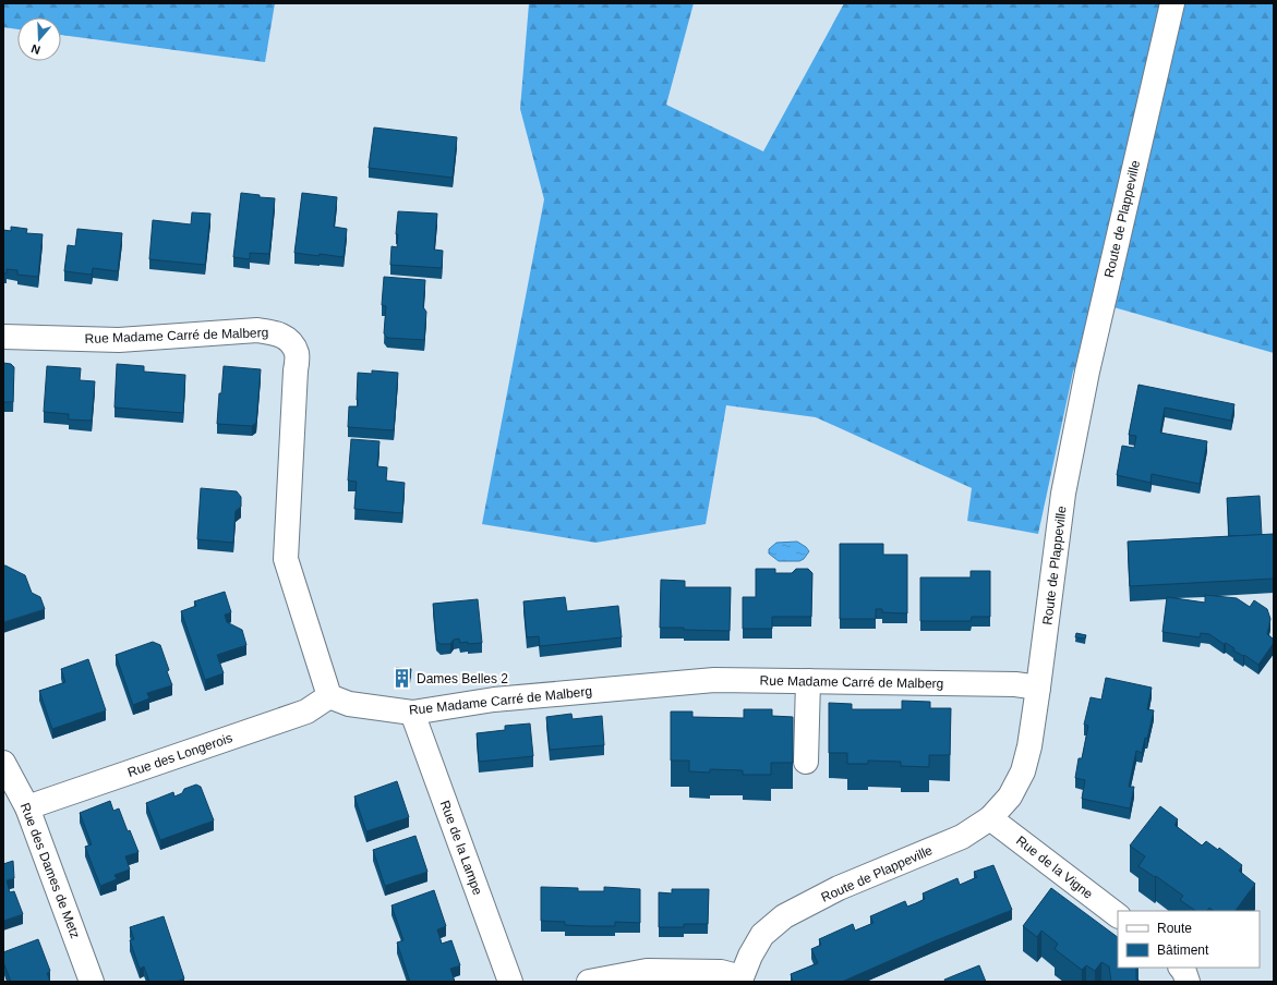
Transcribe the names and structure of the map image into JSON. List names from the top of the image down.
{
  "streets": {
    "street": [
      "Route de Plappeville",
      "Rue Madame Carré de Malberg",
      "Rue des Longerois",
      "Rue de la Lampe",
      "Rue de la Vigne",
      "Rue des Dames de Metz"
    ]
  },
  "crossings": [
    ["Route de Plappeville", "Rue Madame Carré de Malberg"],
    ["Route de Plappeville", "Rue de la Vigne"],
    ["Rue Madame Carré de Malberg", "Rue des Longerois"],
    ["Rue Madame Carré de Malberg", "Rue de la Lampe"],
    ["Rue des Longerois", "Rue des Dames de Metz"]
  ],
  "places": {
    "building": ["Dames Belles 2"]
  },
  "legend": ["Route", "Bâtiment"],
  "north": "bottom"
}
